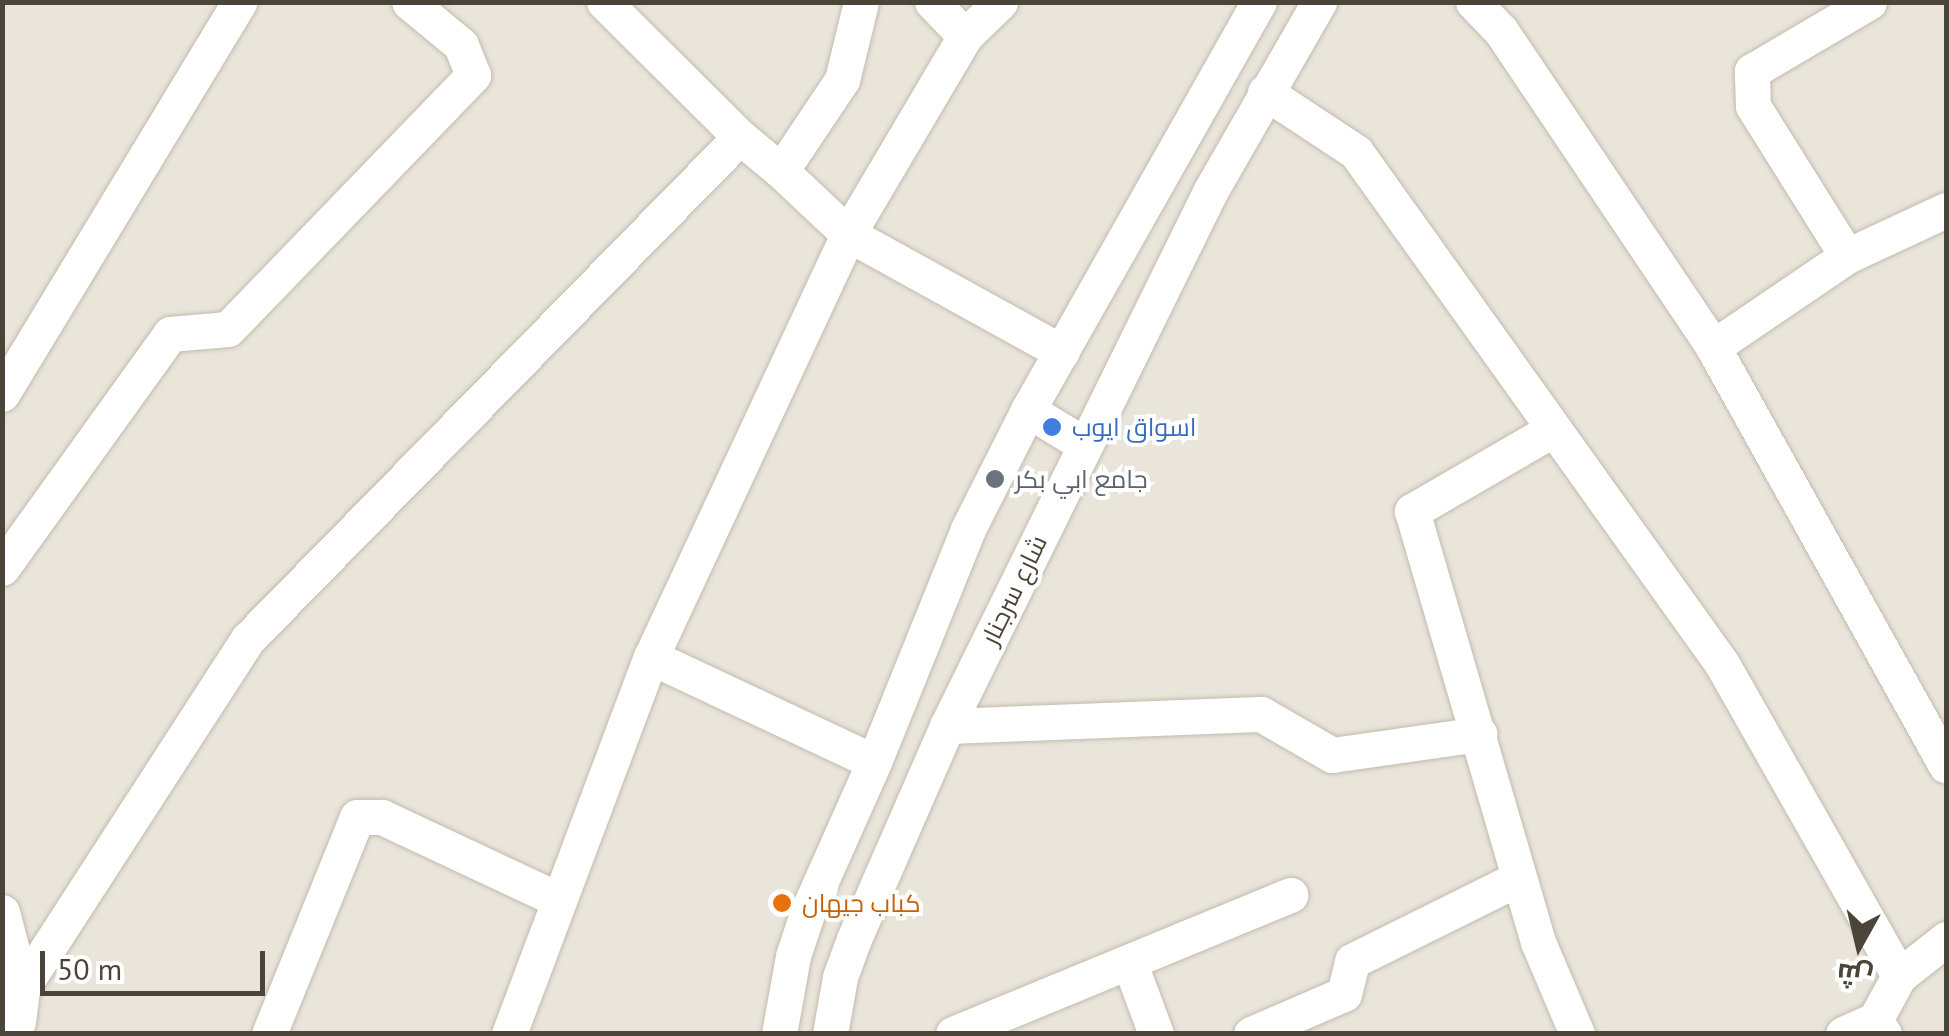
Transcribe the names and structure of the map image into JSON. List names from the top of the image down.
{
  "streets": {
    "street": ["شارع سرجنار"]
  },
  "places": ["اسواق ايوب", "جامع ابي بكر", "كباب جيهان"],
  "scale_bar": "50 m",
  "north": "bottom"
}
